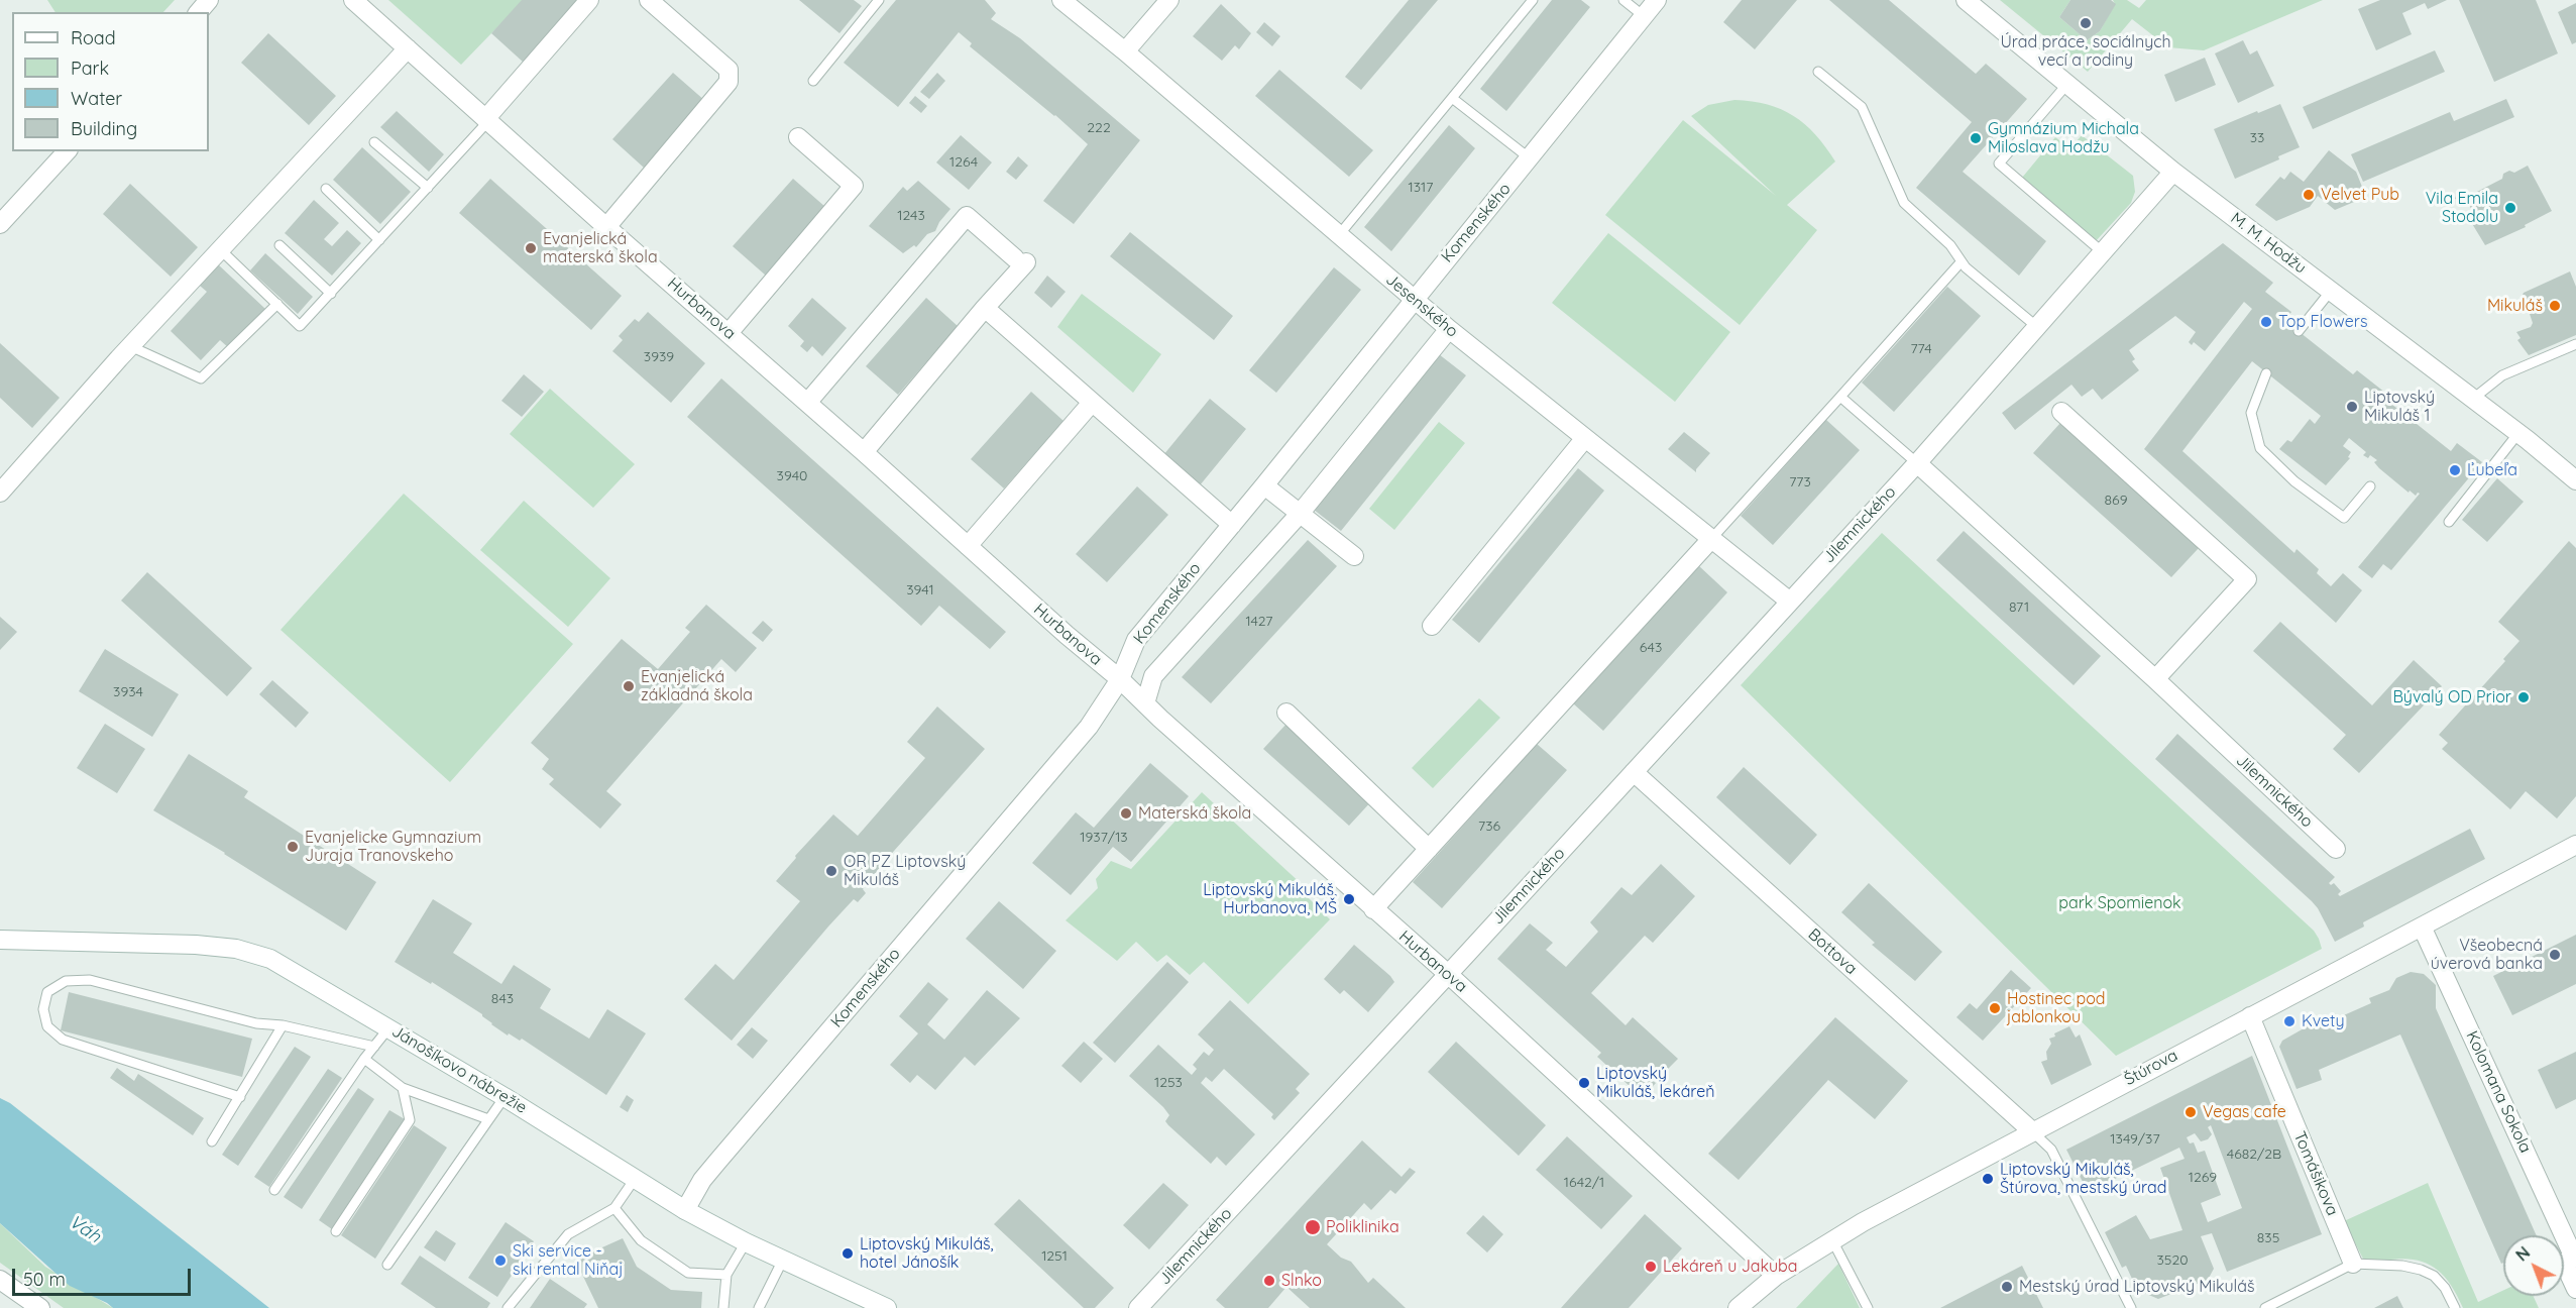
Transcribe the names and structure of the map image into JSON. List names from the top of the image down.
{
  "streets": {
    "street": [
      "Komenského",
      "M. M. Hodžu",
      "Jesenského",
      "Hurbanova",
      "Jilemnického",
      "Bottova",
      "Štúrova",
      "Jánošíkovo nábrežie",
      "Kolomana Sokola",
      "Tomášikova"
    ]
  },
  "crossings": [
    ["Komenského", "Jesenského"],
    ["Komenského", "Hurbanova"],
    ["Komenského", "Jánošíkovo nábrežie"],
    ["M. M. Hodžu", "Jilemnického"],
    ["Jesenského", "Jilemnického"],
    ["Hurbanova", "Jilemnického"],
    ["Hurbanova", "Štúrova"],
    ["Jilemnického", "Bottova"],
    ["Bottova", "Štúrova"],
    ["Štúrova", "Kolomana Sokola"],
    ["Štúrova", "Tomášikova"]
  ],
  "water": ["Váh"],
  "parks": ["park Spomienok"],
  "places": [
    "Úrad práce, sociálnych vecí a rodiny",
    "Gymnázium Michala Miloslava Hodžu",
    "Velvet Pub",
    "Vila Emila Stodolu",
    "Evanjelická materská škola",
    "Mikuláš",
    "Top Flowers",
    "Liptovský Mikuláš 1",
    "Ľubeľa",
    "Evanjelická základná škola",
    "Bývalý OD Prior",
    "Materská škola",
    "Evanjelicke Gymnazium Juraja Tranovskeho",
    "OR PZ Liptovský Mikuláš",
    "Liptovský Mikuláš, Hurbanova, MŠ",
    "Všeobecná úverová banka",
    "Hostinec pod jablonkou",
    "Kvety",
    "Liptovský Mikuláš, lekáreň",
    "Vegas cafe",
    "Liptovský Mikuláš, Štúrova, mestský úrad",
    "Poliklinika",
    "Liptovský Mikuláš, hotel Jánošík",
    "Ski service - ski rental Niňaj",
    "Lekáreň u Jakuba",
    "Slnko",
    "Mestský úrad Liptovský Mikuláš"
  ],
  "house_numbers": [
    "222",
    "33",
    "1264",
    "1317",
    "1243",
    "774",
    "3939",
    "3940",
    "773",
    "869",
    "3941",
    "871",
    "1427",
    "643",
    "3934",
    "736",
    "1937/13",
    "843",
    "1253",
    "1349/37",
    "4682/2B",
    "1269",
    "1642/1",
    "835",
    "1251",
    "3520"
  ],
  "legend": [
    "Road",
    "Park",
    "Water",
    "Building"
  ],
  "scale_bar": "50 m",
  "north": "top left"
}
